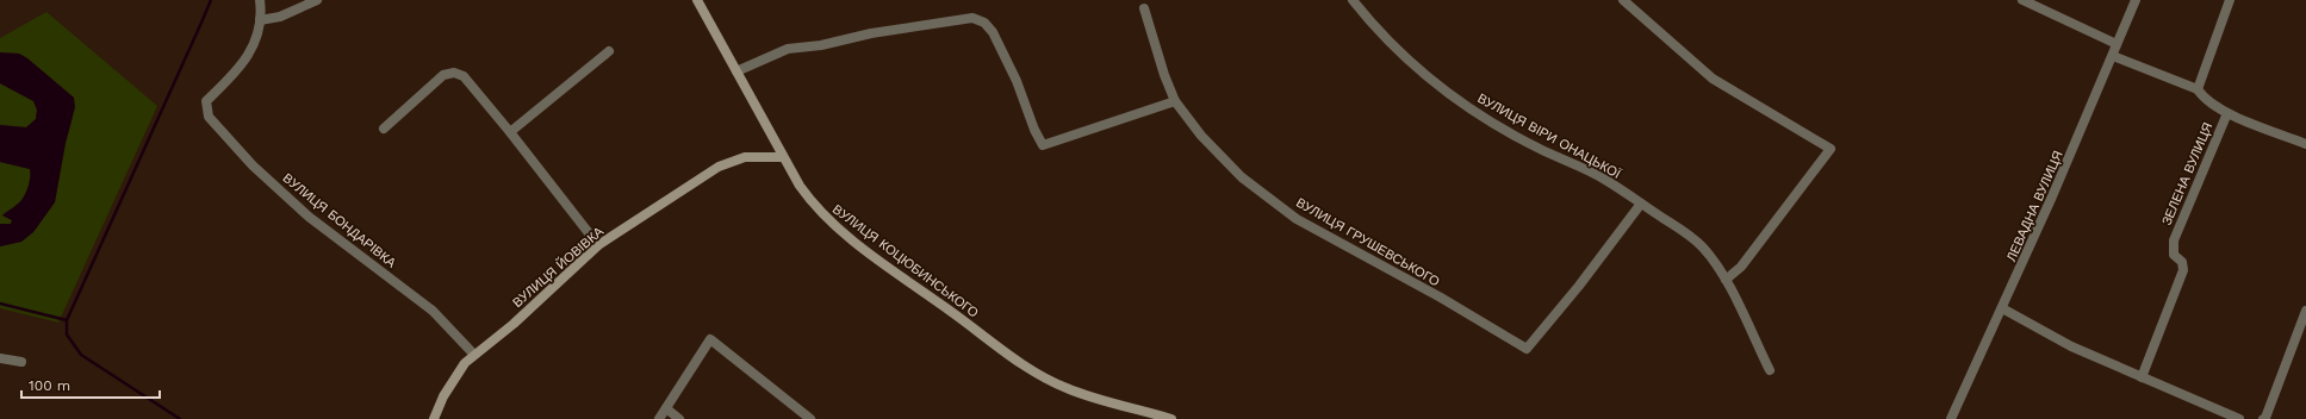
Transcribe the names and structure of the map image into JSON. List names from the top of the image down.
{
  "streets": {
    "street": [
      "ВУЛИЦЯ ВІРИ ОНАЦЬКОЇ",
      "ЗЕЛЕНА ВУЛИЦЯ",
      "ЛЕВАДНА ВУЛИЦЯ",
      "ВУЛИЦЯ БОНДАРІВКА",
      "ВУЛИЦЯ ГРУШЕВСЬКОГО",
      "ВУЛИЦЯ КОЦЮБИНСЬКОГО",
      "ВУЛИЦЯ ЙОВІВКА"
    ]
  },
  "crossings": [
    ["ВУЛИЦЯ ВІРИ ОНАЦЬКОЇ", "ВУЛИЦЯ ГРУШЕВСЬКОГО"],
    ["ВУЛИЦЯ БОНДАРІВКА", "ВУЛИЦЯ ЙОВІВКА"],
    ["ВУЛИЦЯ КОЦЮБИНСЬКОГО", "ВУЛИЦЯ ЙОВІВКА"]
  ],
  "scale_bar": "100 m"
}
